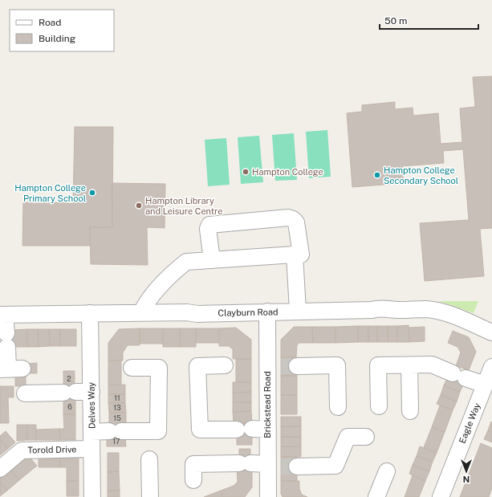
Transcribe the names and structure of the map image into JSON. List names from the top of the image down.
{
  "streets": {
    "street": [
      "Clayburn Road",
      "Brickstead Road",
      "Delves Way",
      "Eagle Way",
      "Torold Drive"
    ]
  },
  "crossings": [
    ["Clayburn Road", "Brickstead Road"],
    ["Clayburn Road", "Delves Way"],
    ["Delves Way", "Torold Drive"]
  ],
  "places": [
    "Hampton College",
    "Hampton College Secondary School",
    "Hampton College Primary School",
    "Hampton Library and Leisure Centre"
  ],
  "house_numbers": [
    "2",
    "11",
    "6",
    "13",
    "15",
    "17"
  ],
  "legend": ["Road", "Building"],
  "scale_bar": "50 m",
  "north": "bottom"
}
